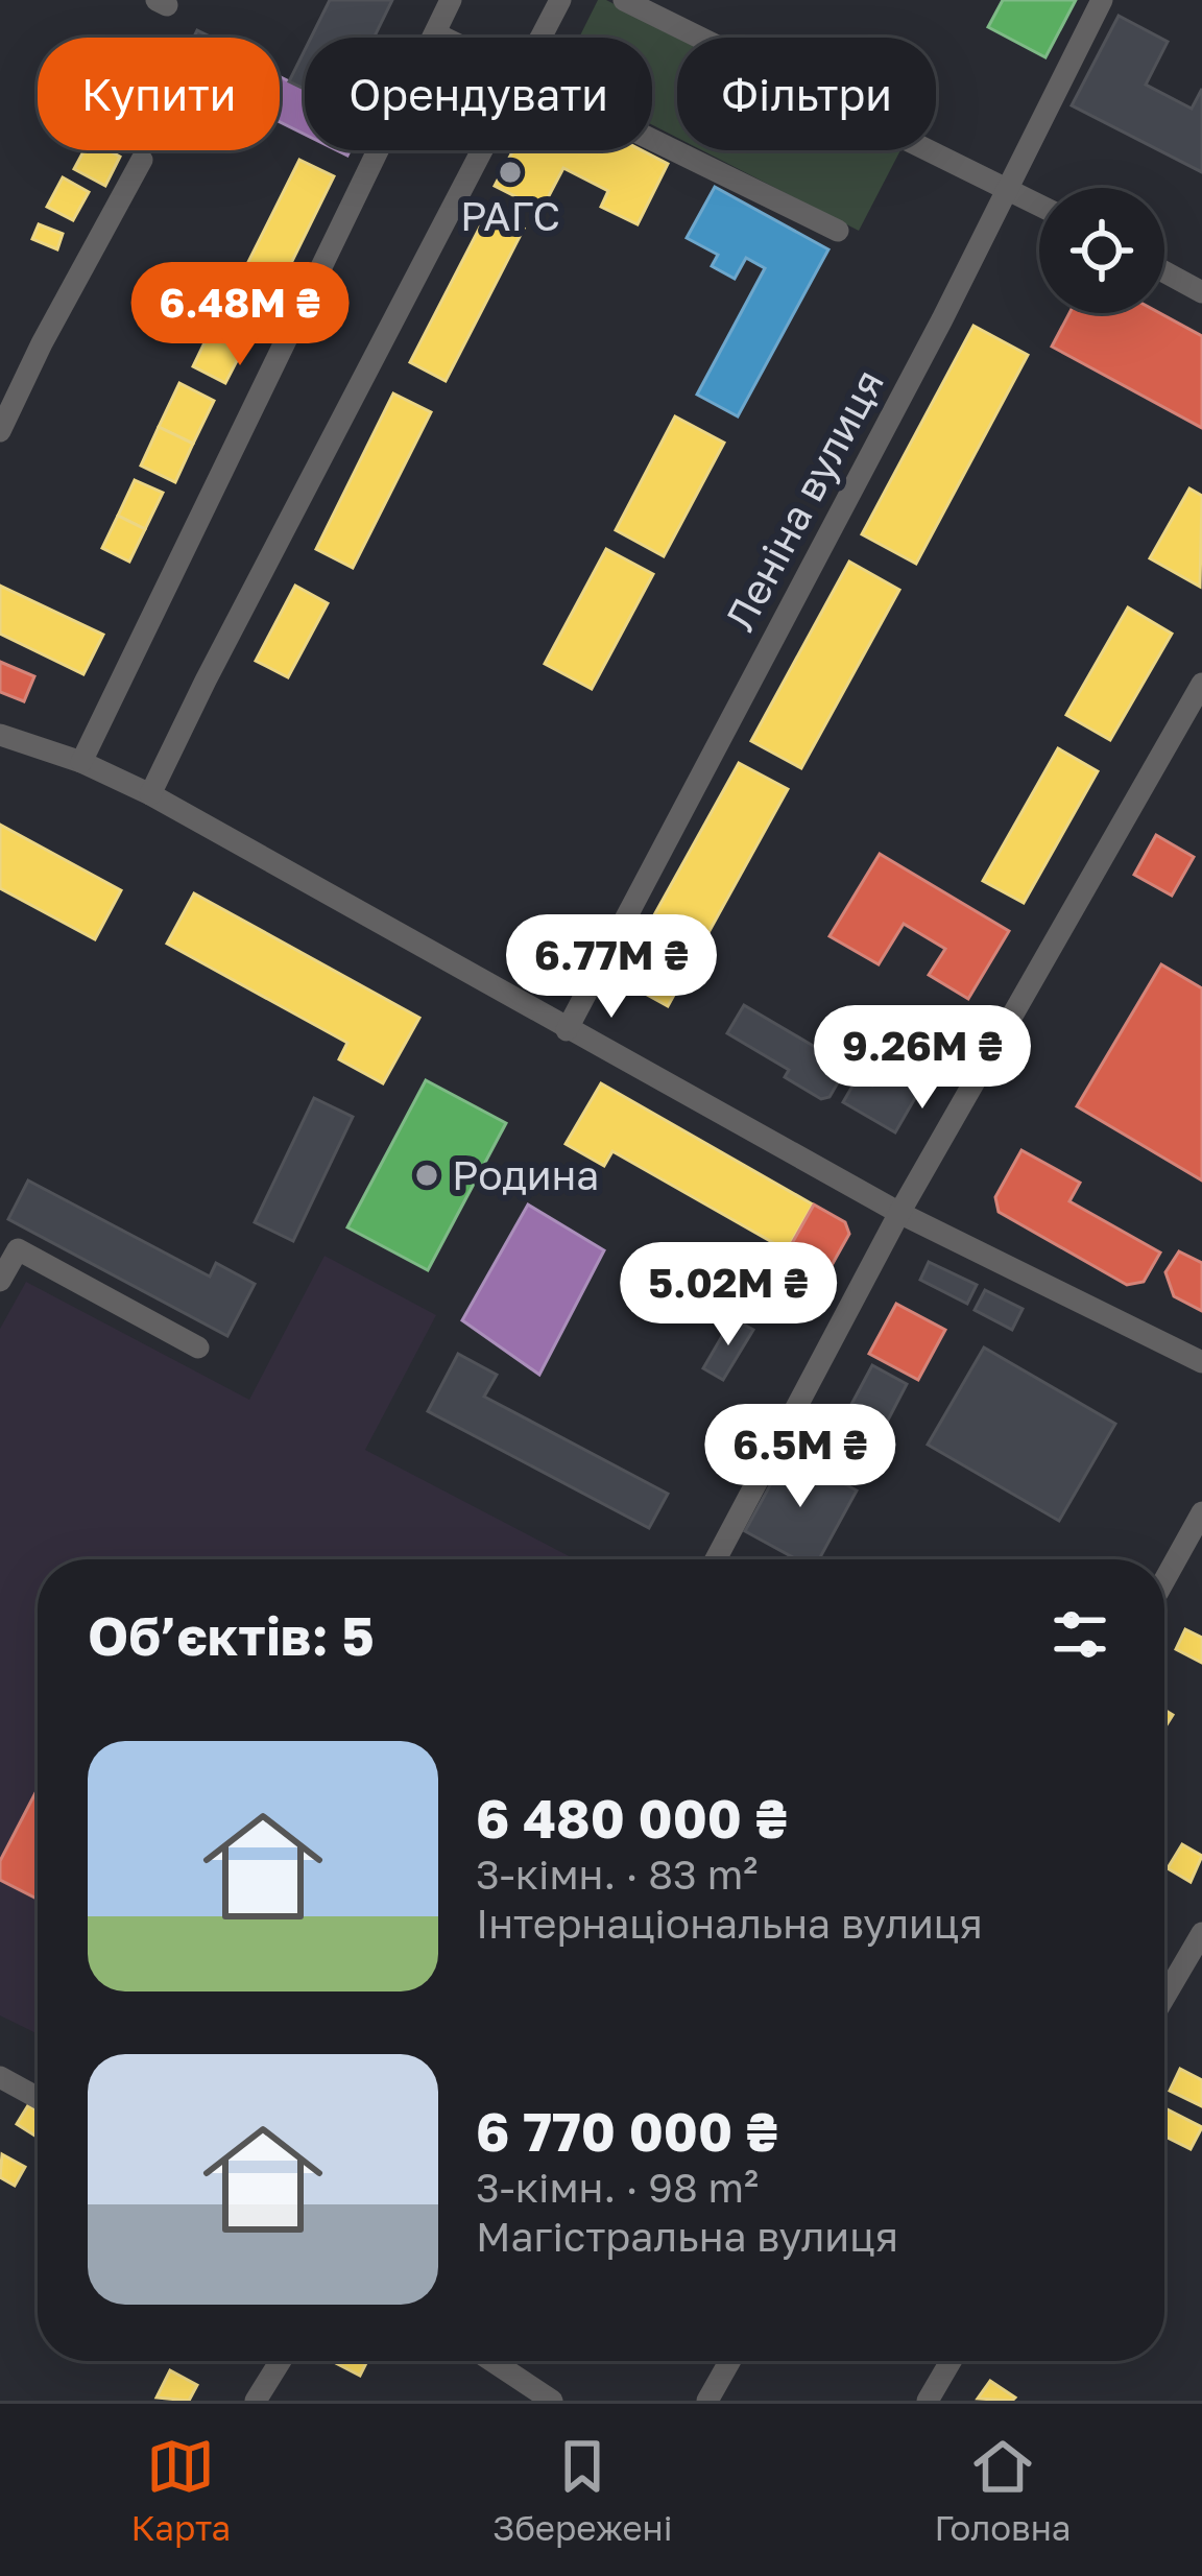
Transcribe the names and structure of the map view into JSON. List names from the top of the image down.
{
  "streets": {
    "street": ["Леніна вулиця"]
  },
  "places": ["РАГС", "Родина"],
  "page": {
    "chip": ["Купити", "Орендувати", "Фільтри"],
    "price": [
      "6.48M ₴",
      "6.77M ₴",
      "9.26M ₴",
      "5.02M ₴",
      "6.5M ₴"
    ],
    "heading": "Об’єктів: 5",
    "list": [
      {
        "name": "6 480 000 ₴",
        "note": "3-кімн. · 83 m² · Інтернаціональна вулиця"
      },
      {
        "name": "6 770 000 ₴",
        "note": "3-кімн. · 98 m² · Магістральна вулиця"
      }
    ],
    "tabs": ["Карта", "Збережені", "Головна"]
  }
}
